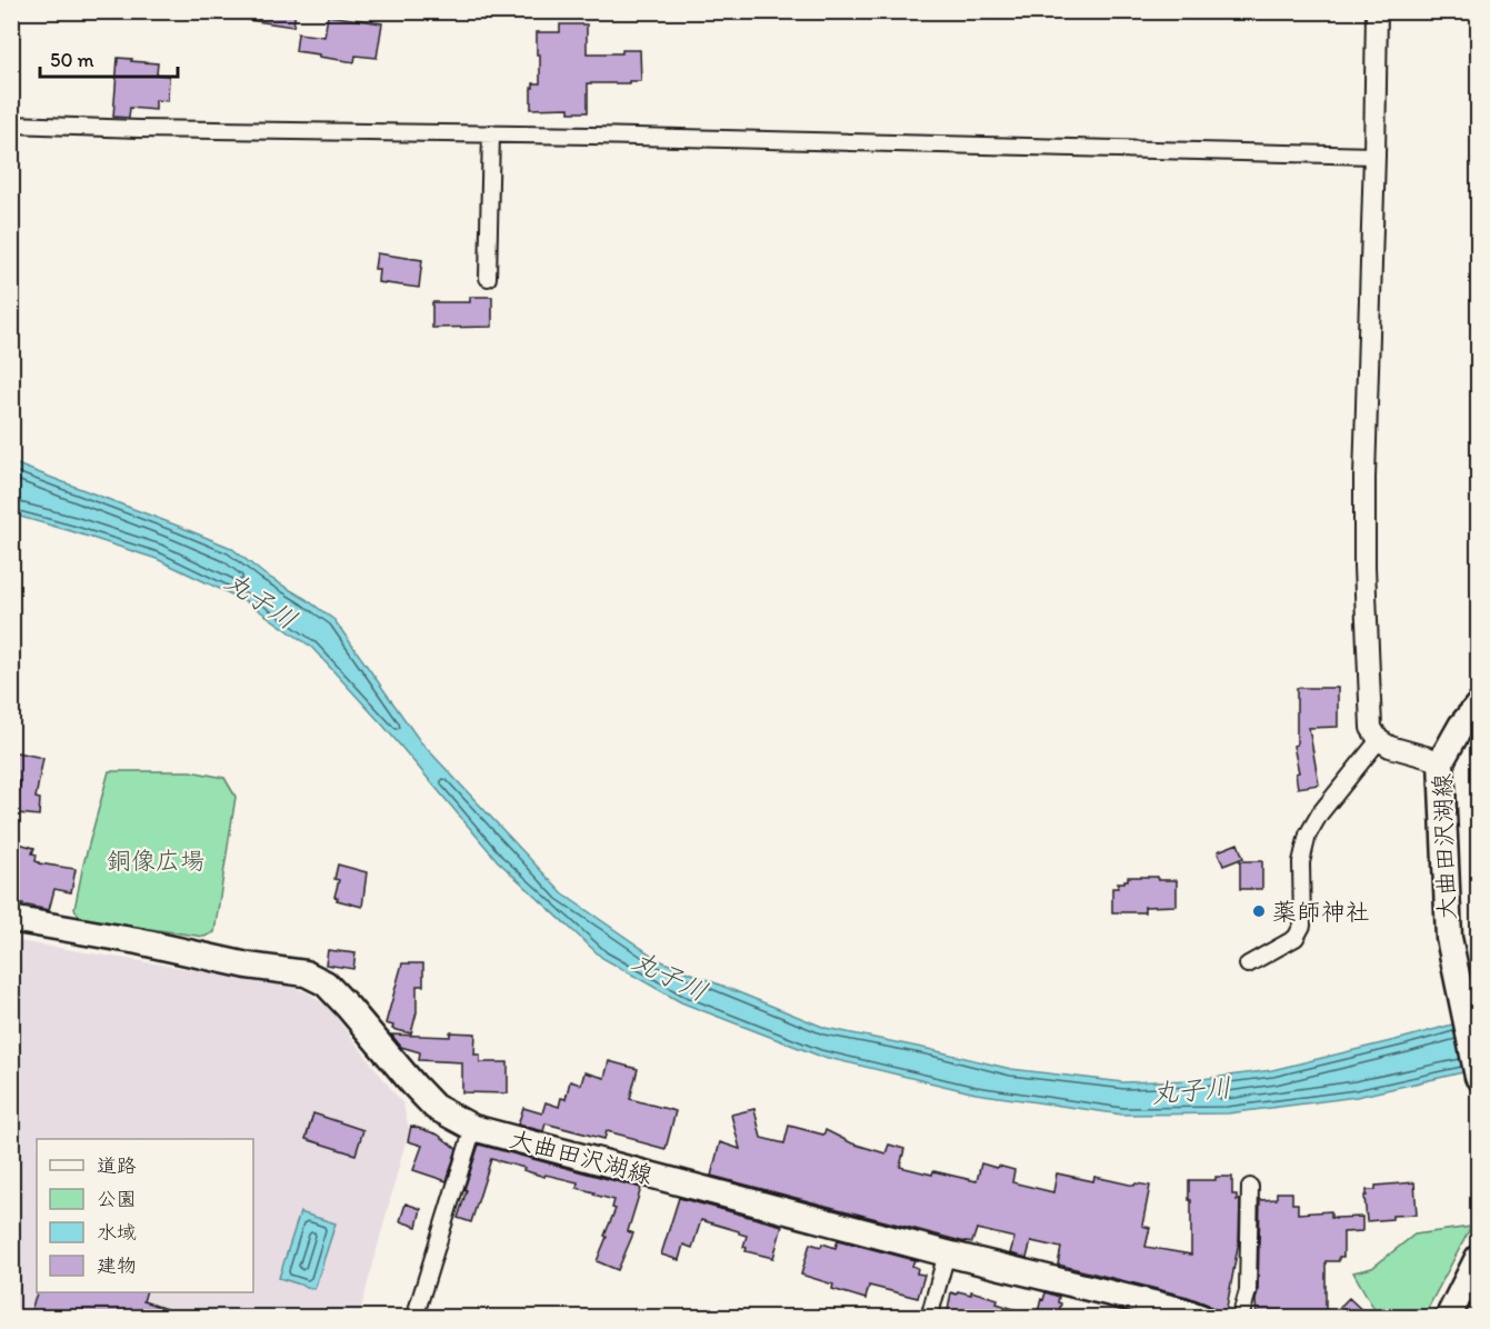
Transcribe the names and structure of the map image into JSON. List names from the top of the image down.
{
  "streets": {
    "main road": ["大曲田沢湖線"]
  },
  "water": ["丸子川"],
  "parks": ["銅像広場"],
  "places": ["薬師神社"],
  "legend": [
    "道路",
    "公園",
    "水域",
    "建物"
  ],
  "scale_bar": "50 m"
}
